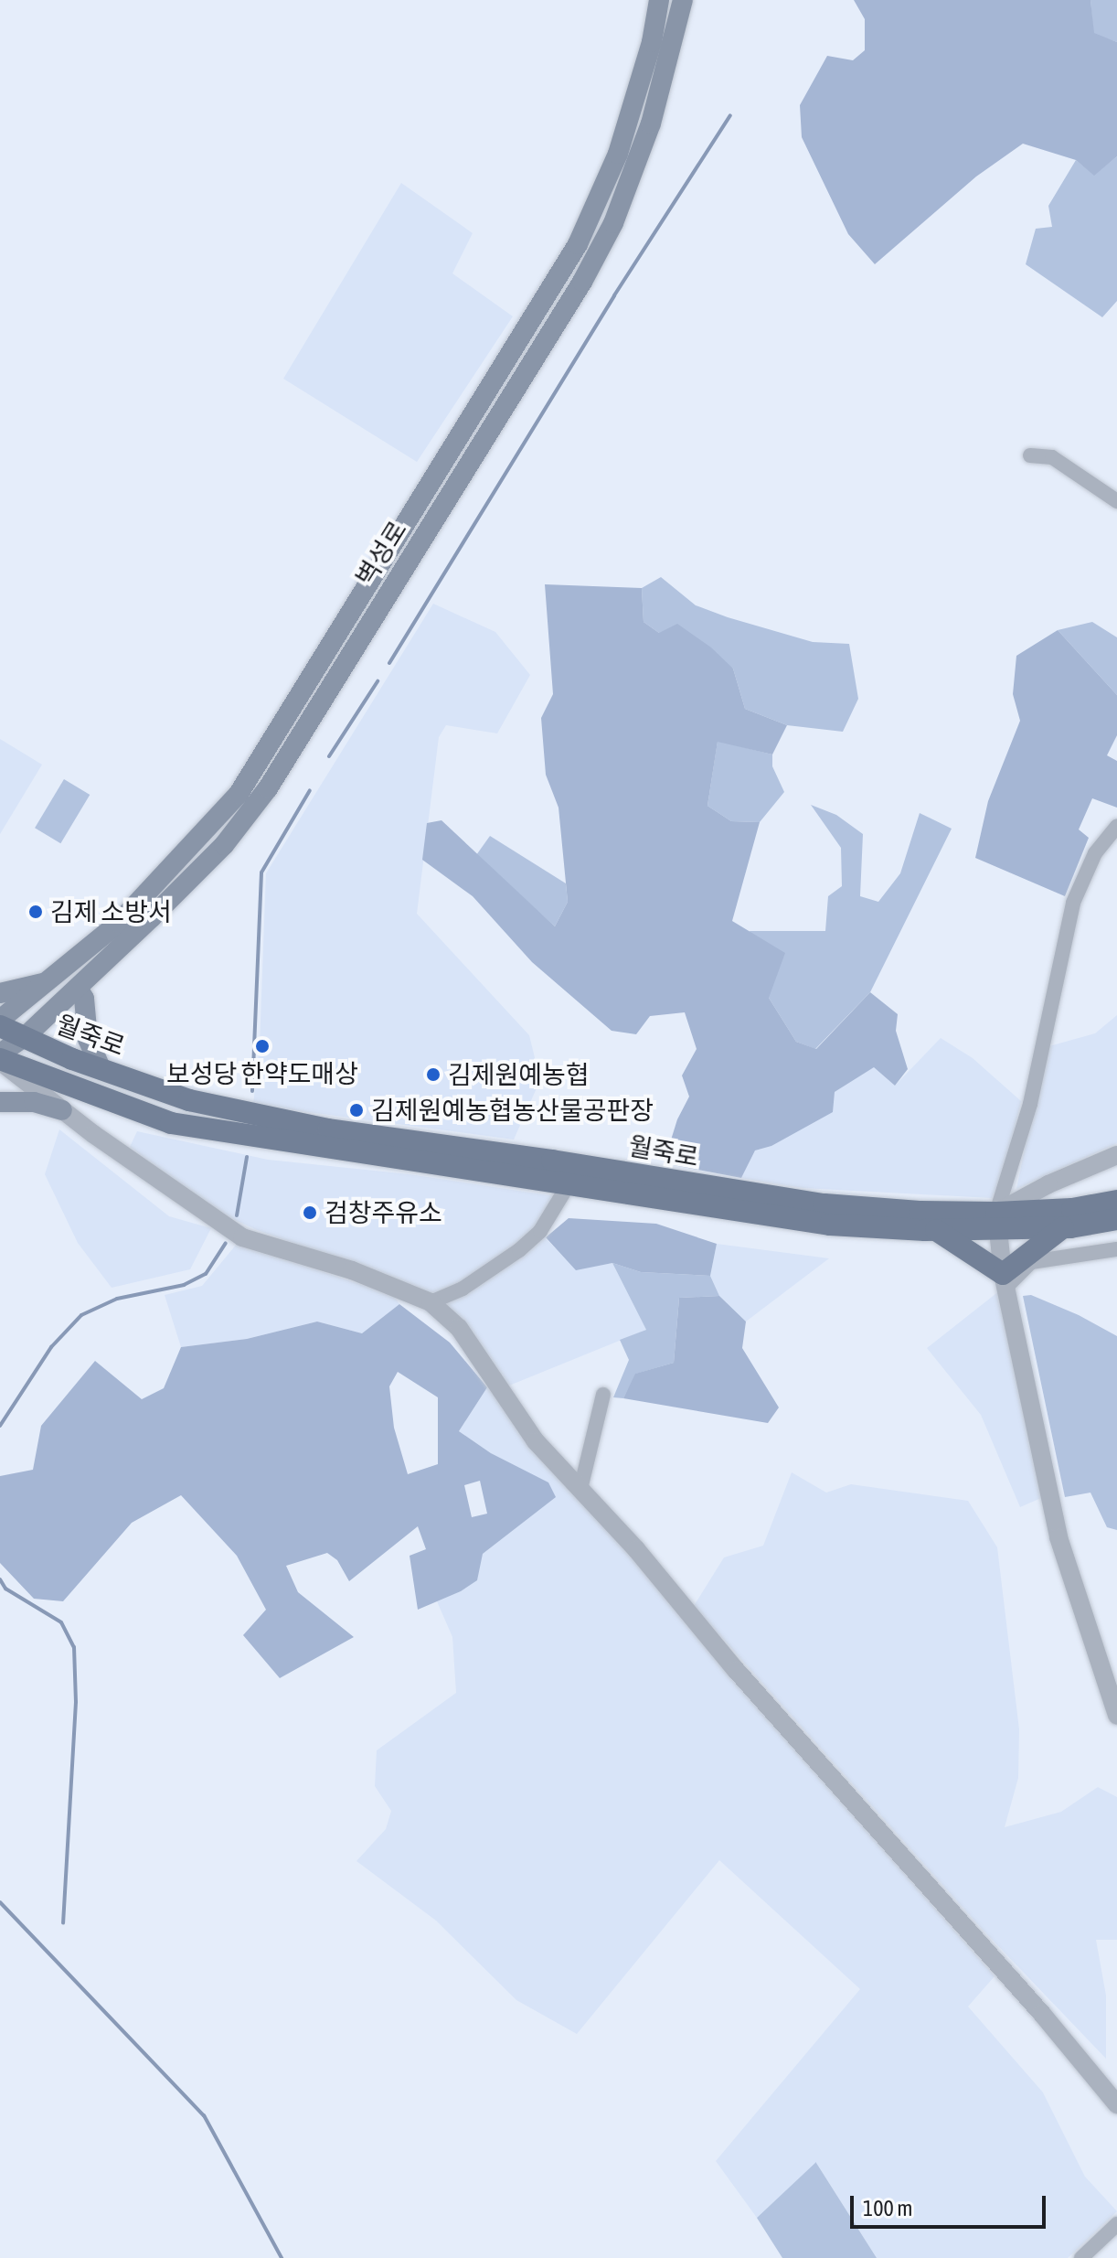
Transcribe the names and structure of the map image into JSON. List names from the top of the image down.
{
  "streets": {
    "main road": ["벽성로", "월죽로"]
  },
  "crossings": [
    ["벽성로", "월죽로"]
  ],
  "places": [
    "김제 소방서",
    "보성당 한약도매상",
    "김제원예농협",
    "김제원예농협농산물공판장",
    "검창주유소"
  ],
  "scale_bar": "100 m"
}
